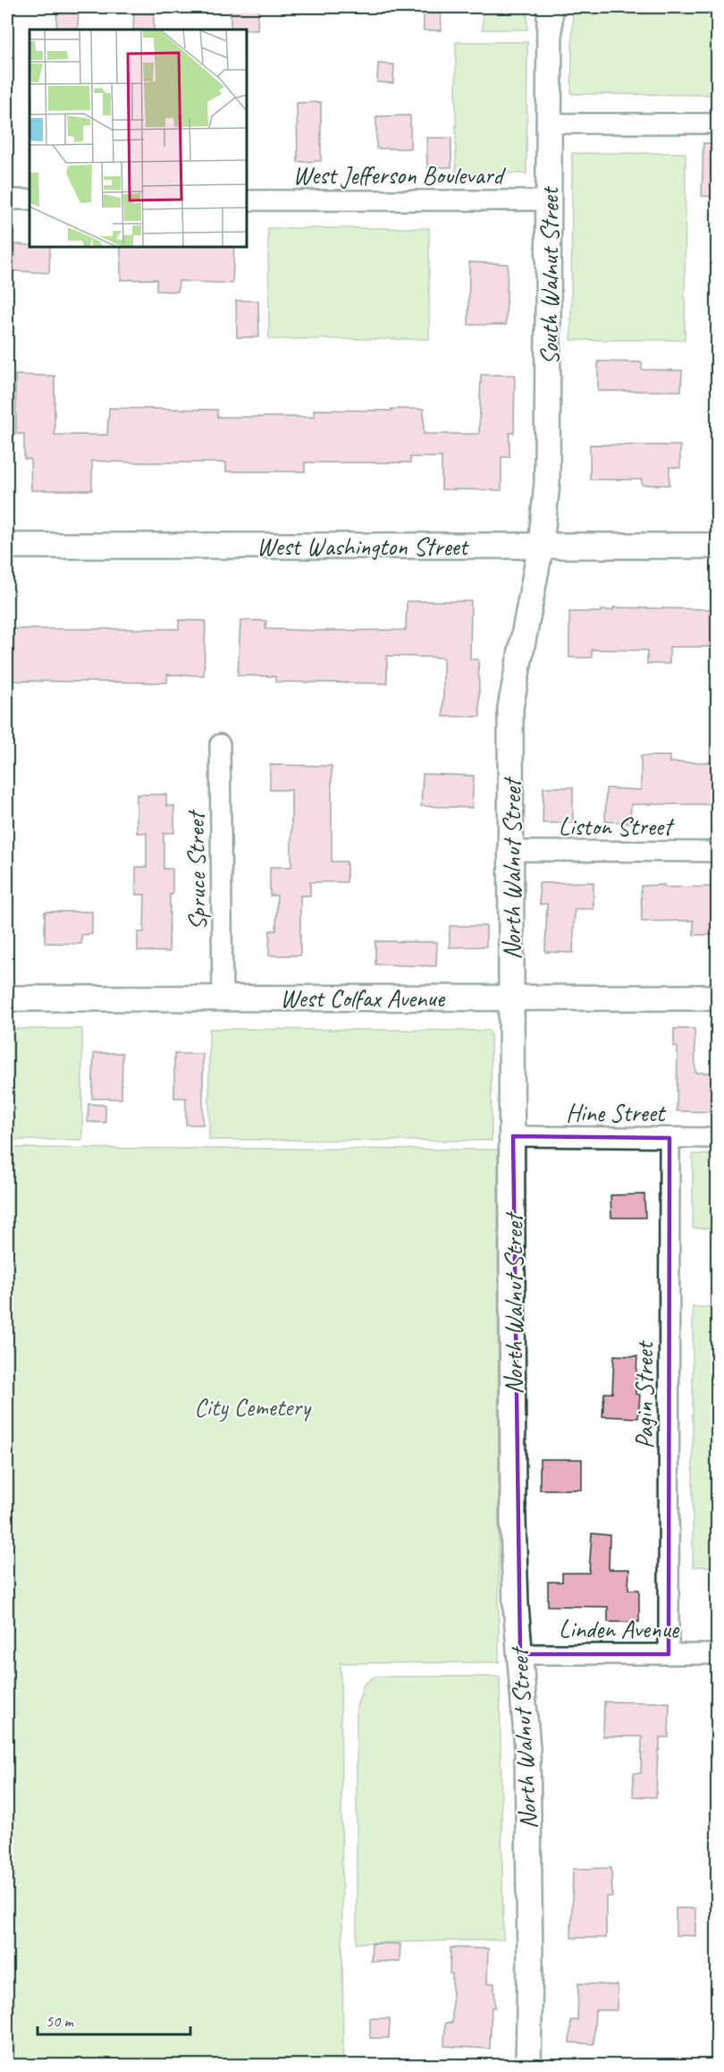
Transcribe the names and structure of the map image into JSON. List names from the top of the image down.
{
  "streets": {
    "street": [
      "West Jefferson Boulevard",
      "South Walnut Street",
      "West Washington Street",
      "Liston Street",
      "North Walnut Street",
      "Spruce Street",
      "West Colfax Avenue",
      "Hine Street",
      "Pagin Street",
      "Linden Avenue"
    ]
  },
  "crossings": [
    ["West Jefferson Boulevard", "South Walnut Street"],
    ["South Walnut Street", "West Washington Street"],
    ["South Walnut Street", "North Walnut Street"],
    ["West Washington Street", "North Walnut Street"],
    ["Liston Street", "North Walnut Street"],
    ["North Walnut Street", "West Colfax Avenue"],
    ["North Walnut Street", "Hine Street"],
    ["North Walnut Street", "Linden Avenue"],
    ["Spruce Street", "West Colfax Avenue"],
    ["Hine Street", "Pagin Street"],
    ["Pagin Street", "Linden Avenue"]
  ],
  "parks": ["City Cemetery"],
  "scale_bar": "50 m"
}
